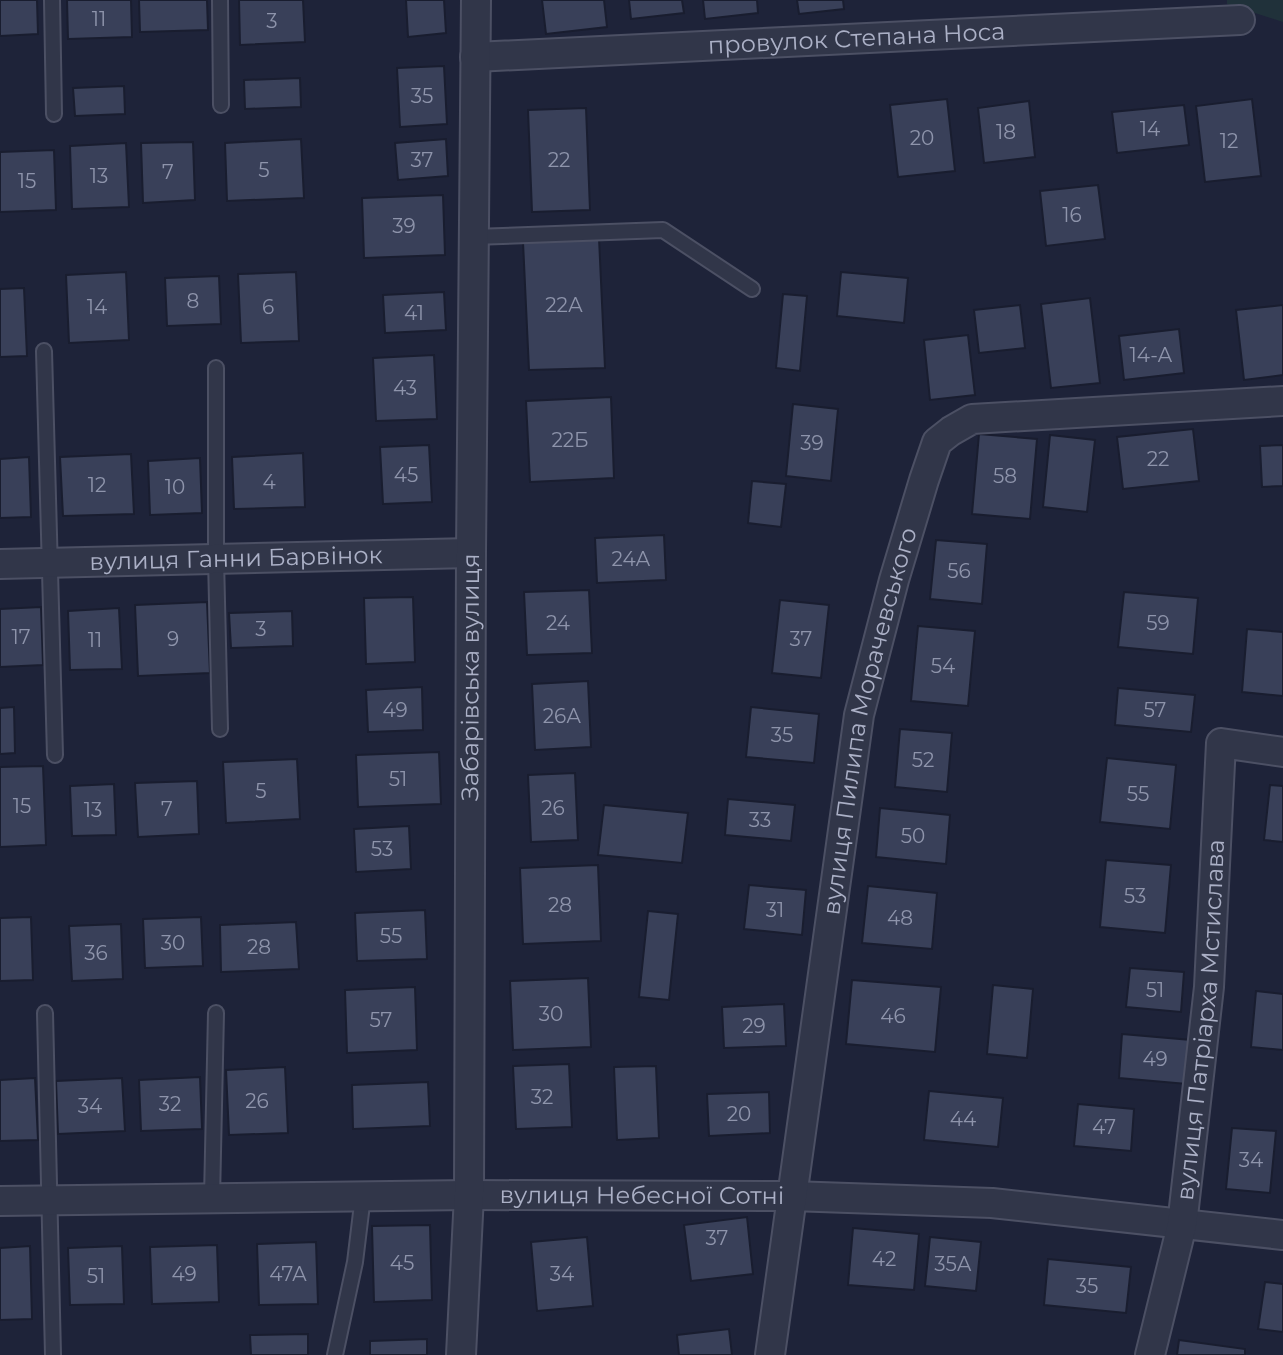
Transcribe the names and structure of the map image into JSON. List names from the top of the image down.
{
  "streets": {
    "street": [
      "провулок Степана Носа",
      "вулиця Ганни Барвінок",
      "Забарівська вулиця",
      "вулиця Пилипа Морачевського",
      "вулиця Патріарха Мстислава",
      "вулиця Небесної Сотні"
    ]
  },
  "crossings": [
    ["провулок Степана Носа", "Забарівська вулиця"],
    ["вулиця Ганни Барвінок", "Забарівська вулиця"],
    ["Забарівська вулиця", "вулиця Небесної Сотні"],
    ["вулиця Пилипа Морачевського", "вулиця Небесної Сотні"],
    ["вулиця Патріарха Мстислава", "вулиця Небесної Сотні"]
  ],
  "house_numbers": [
    "11",
    "3",
    "35",
    "14",
    "18",
    "20",
    "12",
    "37",
    "22",
    "5",
    "7",
    "13",
    "15",
    "16",
    "39",
    "8",
    "22А",
    "14",
    "6",
    "41",
    "14-А",
    "43",
    "22Б",
    "39",
    "22",
    "45",
    "58",
    "4",
    "12",
    "10",
    "24А",
    "56",
    "24",
    "59",
    "3",
    "17",
    "9",
    "37",
    "11",
    "54",
    "49",
    "57",
    "26А",
    "35",
    "52",
    "51",
    "5",
    "55",
    "15",
    "26",
    "7",
    "13",
    "33",
    "50",
    "53",
    "53",
    "28",
    "31",
    "48",
    "55",
    "30",
    "28",
    "36",
    "51",
    "30",
    "46",
    "57",
    "29",
    "49",
    "32",
    "26",
    "32",
    "34",
    "20",
    "44",
    "47",
    "34",
    "37",
    "42",
    "45",
    "35А",
    "49",
    "47А",
    "34",
    "51",
    "35"
  ]
}
